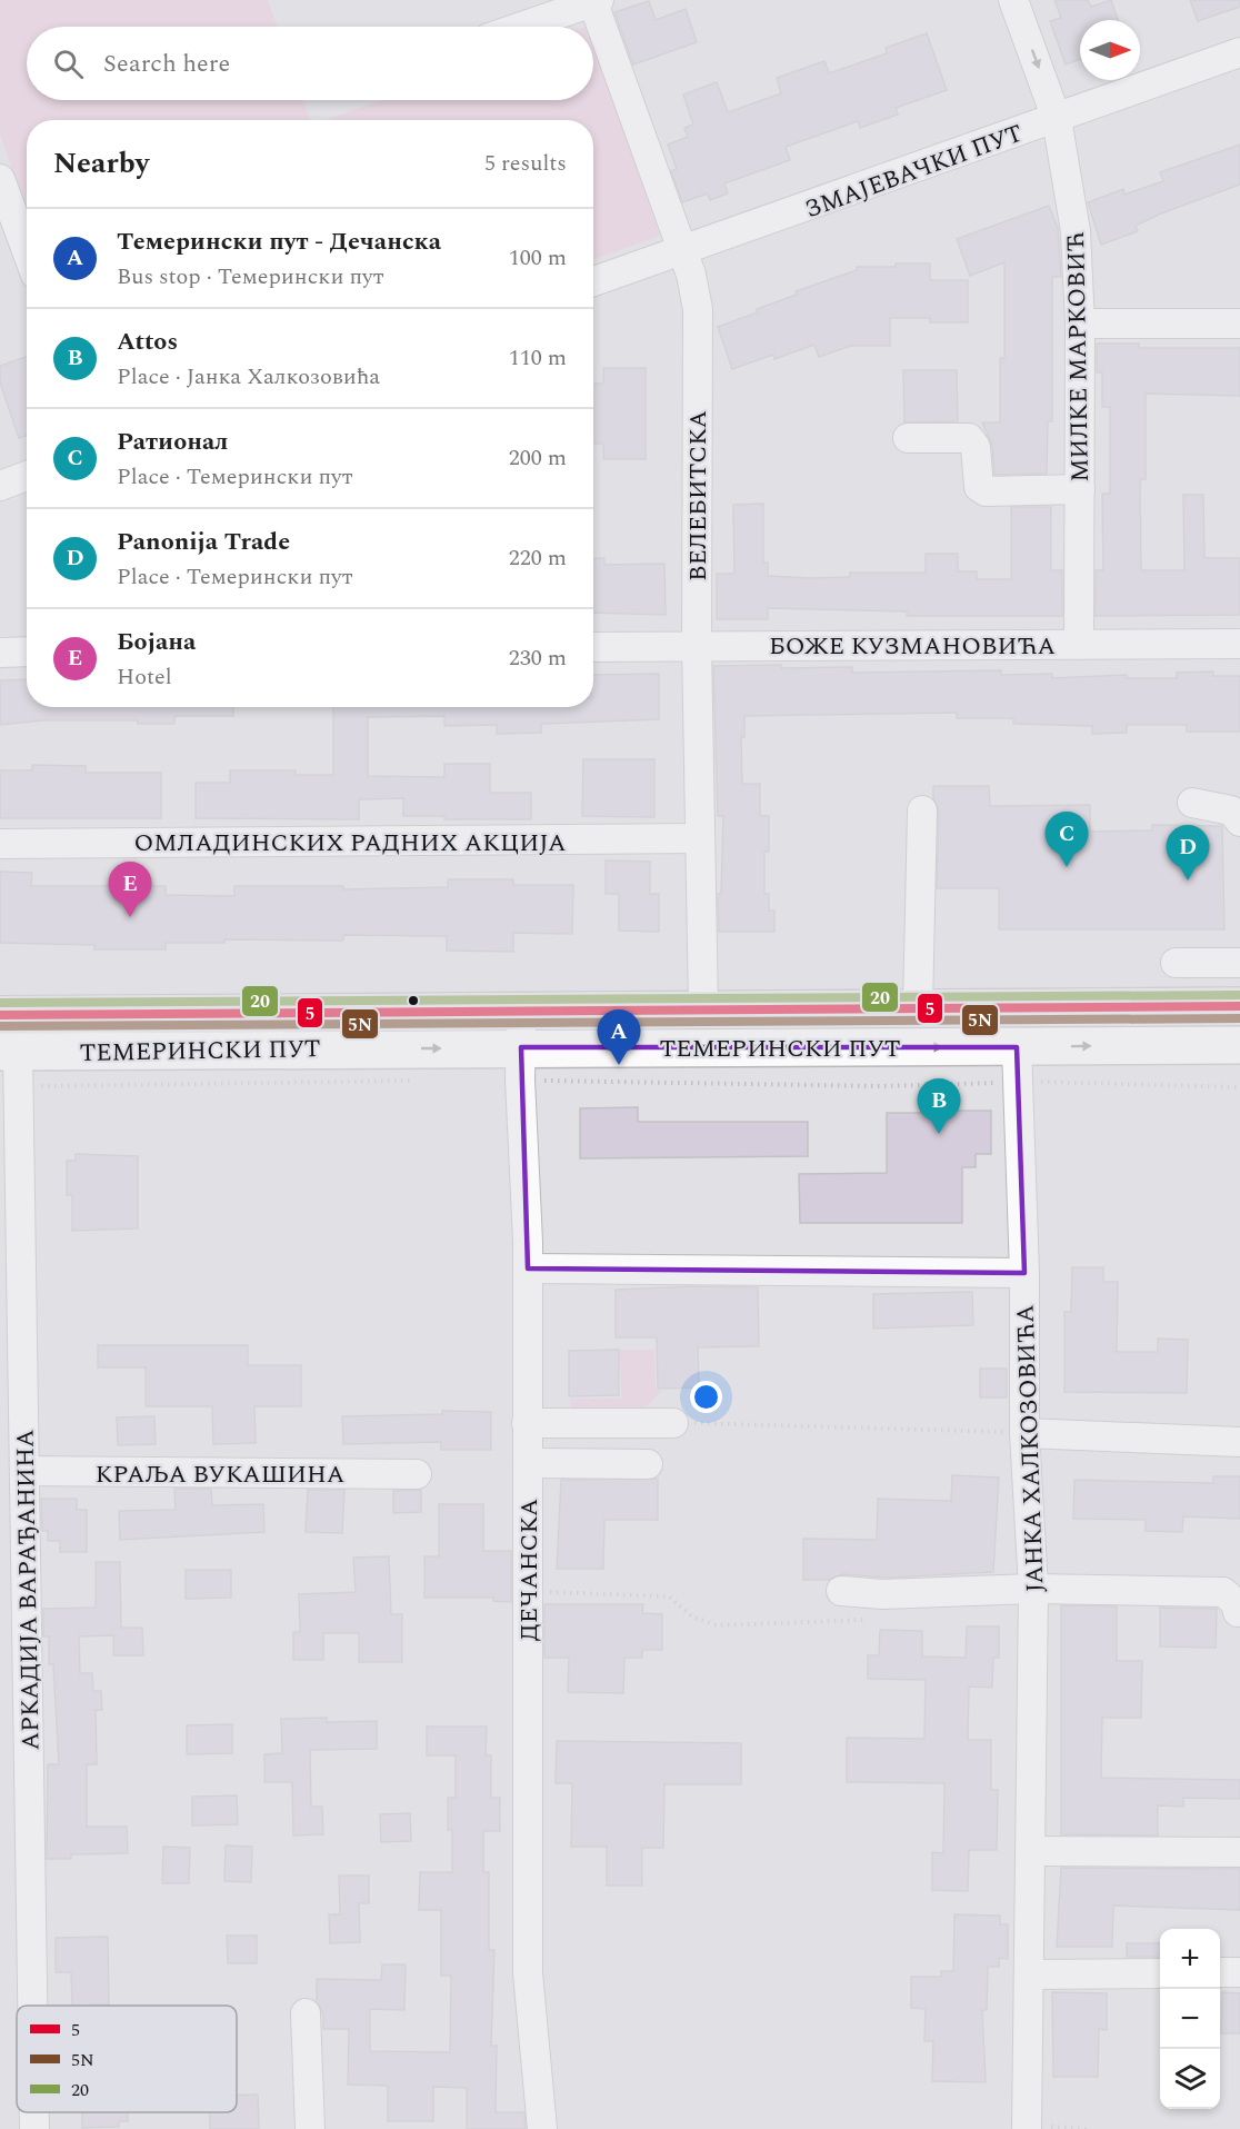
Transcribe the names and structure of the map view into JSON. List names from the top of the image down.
{
  "streets": {
    "main road": ["ТЕМЕРИНСКИ ПУТ"],
    "street": [
      "ЗМАЈЕВАЧКИ ПУТ",
      "МИЛКЕ МАРКОВИЋ",
      "ВЕЛЕБИТСКА",
      "БОЖЕ КУЗМАНОВИЋА",
      "ОМЛАДИНСКИХ РАДНИХ АКЦИЈА",
      "ЈАНКА ХАЛКОЗОВИЋА",
      "КРАЉА ВУКАШИНА",
      "ДЕЧАНСКА",
      "АРКАДИЈА ВАРАЂАНИНА"
    ]
  },
  "crossings": [
    ["ЗМАЈЕВАЧКИ ПУТ", "МИЛКЕ МАРКОВИЋ"],
    ["ЗМАЈЕВАЧКИ ПУТ", "ВЕЛЕБИТСКА"],
    ["МИЛКЕ МАРКОВИЋ", "БОЖЕ КУЗМАНОВИЋА"],
    ["ВЕЛЕБИТСКА", "БОЖЕ КУЗМАНОВИЋА"],
    ["ВЕЛЕБИТСКА", "ОМЛАДИНСКИХ РАДНИХ АКЦИЈА"],
    ["ВЕЛЕБИТСКА", "ТЕМЕРИНСКИ ПУТ"],
    ["ТЕМЕРИНСКИ ПУТ", "ЈАНКА ХАЛКОЗОВИЋА"],
    ["ТЕМЕРИНСКИ ПУТ", "ДЕЧАНСКА"],
    ["ТЕМЕРИНСКИ ПУТ", "АРКАДИЈА ВАРАЂАНИНА"],
    ["КРАЉА ВУКАШИНА", "АРКАДИЈА ВАРАЂАНИНА"]
  ],
  "lines": ["transit line 20", "transit line 5", "transit line 5N"],
  "legend": ["5", "5N", "20"],
  "north": "right",
  "page": {
    "search": "Search here",
    "heading": ["Nearby", "5 results"],
    "list": [
      {
        "mark": "A",
        "name": "Темерински пут - Дечанска",
        "note": "Bus stop · Темерински пут",
        "value": "100 m"
      },
      {
        "mark": "B",
        "name": "Attos",
        "note": "Place · Јанка Халкозовића",
        "value": "110 m"
      },
      {
        "mark": "C",
        "name": "Ратионал",
        "note": "Place · Темерински пут",
        "value": "200 m"
      },
      {
        "mark": "D",
        "name": "Panonija Trade",
        "note": "Place · Темерински пут",
        "value": "220 m"
      },
      {
        "mark": "E",
        "name": "Бојана",
        "note": "Hotel",
        "value": "230 m"
      }
    ],
    "pins": [
      "C",
      "D",
      "E",
      "A",
      "B"
    ],
    "map_buttons": ["+", "−"]
  }
}
